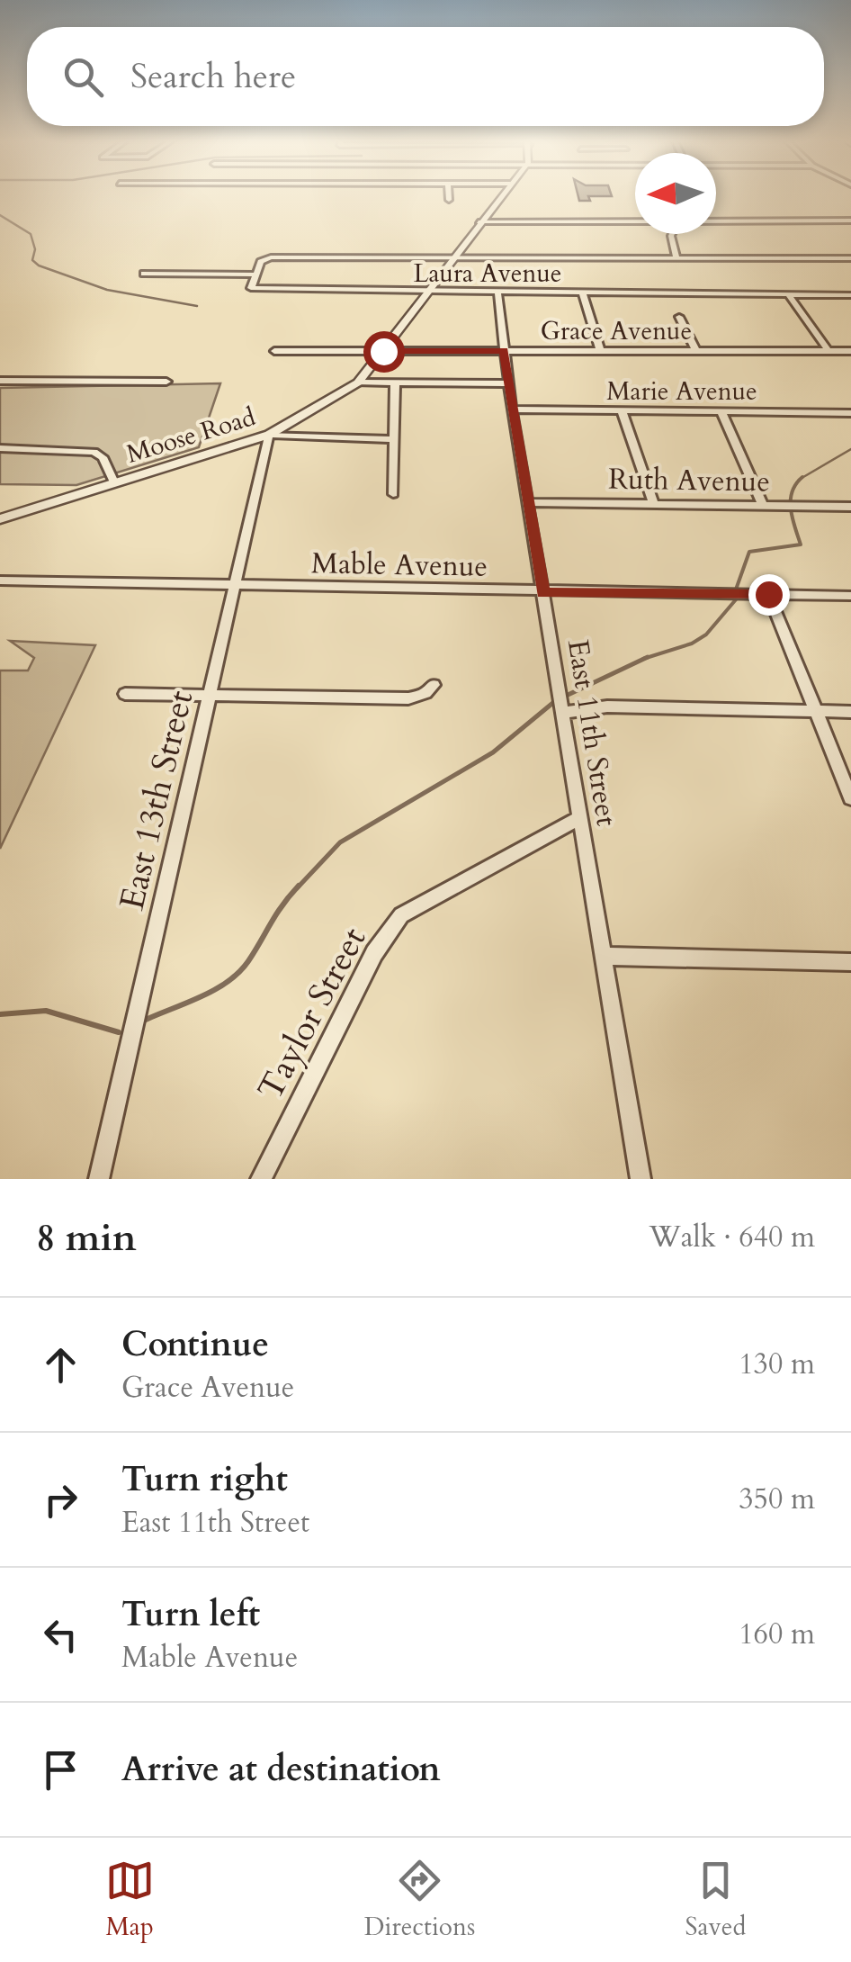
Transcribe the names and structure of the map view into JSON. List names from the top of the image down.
{
  "streets": {
    "street": [
      "Laura Avenue",
      "Grace Avenue",
      "Marie Avenue",
      "Moose Road",
      "Ruth Avenue",
      "Mable Avenue",
      "East 11th Street",
      "East 13th Street",
      "Taylor Street"
    ]
  },
  "crossings": [
    ["Laura Avenue", "Moose Road"],
    ["Laura Avenue", "East 11th Street"],
    ["Grace Avenue", "Moose Road"],
    ["Grace Avenue", "East 11th Street"],
    ["Marie Avenue", "East 11th Street"],
    ["Moose Road", "East 13th Street"],
    ["Ruth Avenue", "East 11th Street"],
    ["Mable Avenue", "East 11th Street"],
    ["Mable Avenue", "East 13th Street"],
    ["East 11th Street", "Taylor Street"]
  ],
  "north": "left",
  "page": {
    "search": "Search here",
    "heading": ["8 min", "Walk · 640 m"],
    "list": [
      ["Continue", "Grace Avenue", "130 m"],
      ["Turn right", "East 11th Street", "350 m"],
      ["Turn left", "Mable Avenue", "160 m"],
      "Arrive at destination"
    ],
    "nav": ["Map", "Directions", "Saved"]
  }
}
